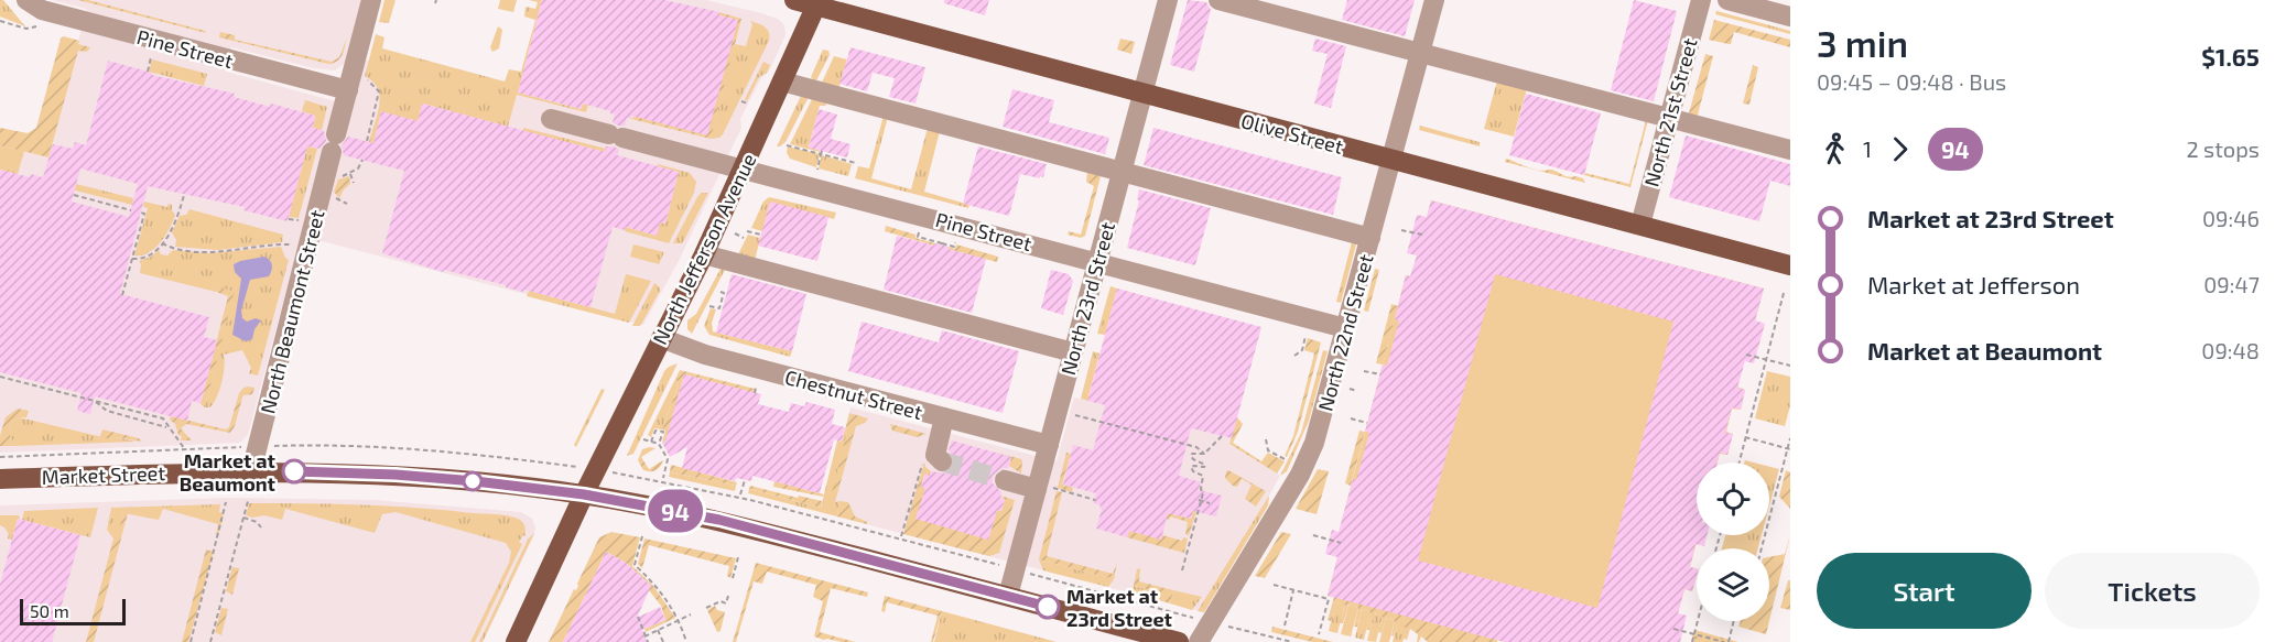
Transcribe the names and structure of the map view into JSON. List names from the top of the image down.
{
  "streets": {
    "main road": ["Olive Street", "North Jefferson Avenue", "Market Street"],
    "street": [
      "Pine Street",
      "North 21st Street",
      "North 23rd Street",
      "North Beaumont Street",
      "North 22nd Street",
      "Chestnut Street"
    ]
  },
  "crossings": [
    ["Pine Street", "North Jefferson Avenue"],
    ["Pine Street", "North 23rd Street"],
    ["Pine Street", "North Beaumont Street"],
    ["Pine Street", "North 22nd Street"],
    ["North 21st Street", "Olive Street"],
    ["Olive Street", "North Jefferson Avenue"],
    ["Olive Street", "North 23rd Street"],
    ["Olive Street", "North 22nd Street"],
    ["North Jefferson Avenue", "Chestnut Street"],
    ["North Jefferson Avenue", "Market Street"],
    ["North 23rd Street", "Chestnut Street"],
    ["North 23rd Street", "Market Street"],
    ["North Beaumont Street", "Market Street"]
  ],
  "places": ["Market at Beaumont", "Market at 23rd Street"],
  "lines": ["bus line 94"],
  "scale_bar": "50 m",
  "page": {
    "on_map": "94",
    "heading": ["3 min", "09:45 – 09:48 · Bus", "$1.65"],
    "legs": ["1", "94", "2 stops"],
    "list": [
      {
        "name": "Market at 23rd Street",
        "value": "09:46"
      },
      {
        "name": "Market at Jefferson",
        "value": "09:47"
      },
      {
        "name": "Market at Beaumont",
        "value": "09:48"
      }
    ],
    "buttons": ["Start", "Tickets"],
    "scale": "50 m"
  }
}
